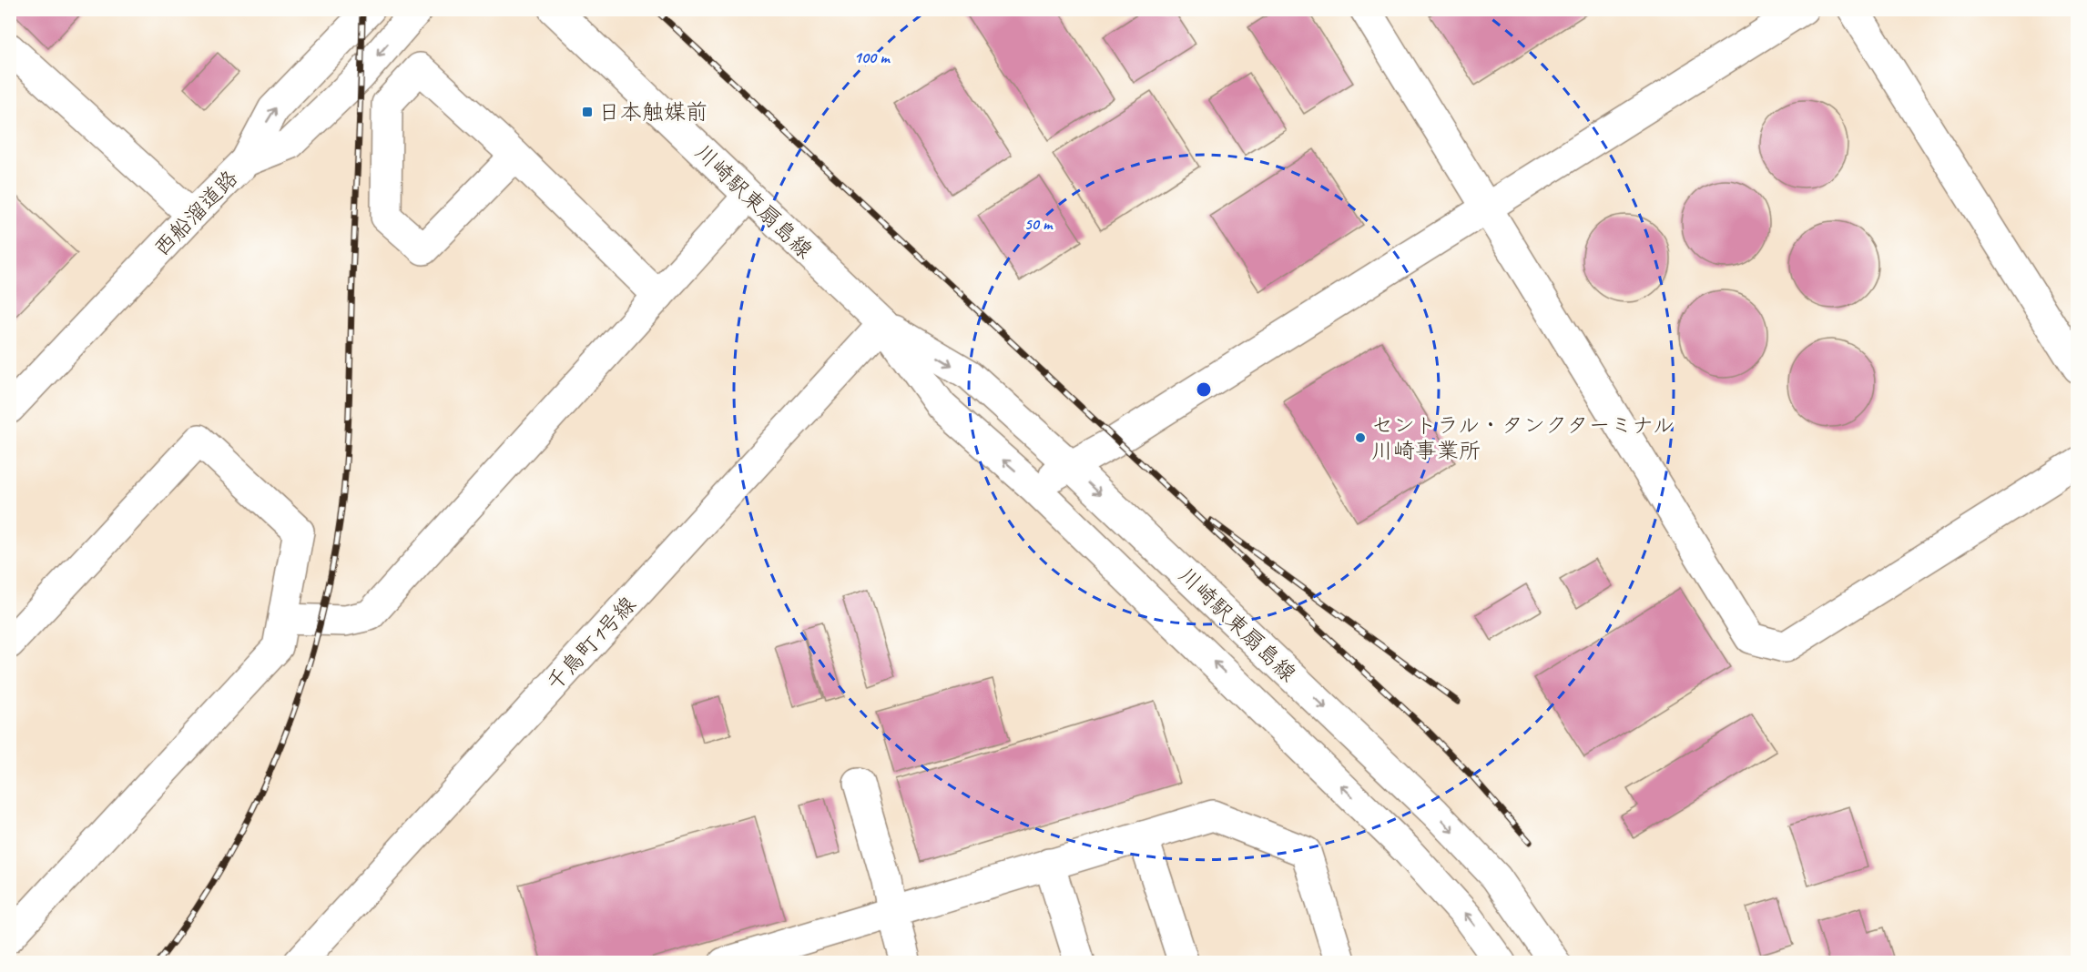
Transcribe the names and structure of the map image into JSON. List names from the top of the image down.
{
  "streets": {
    "street": ["川崎駅東扇島線", "西船溜道路", "千鳥町1号線"]
  },
  "crossings": [
    ["川崎駅東扇島線", "千鳥町1号線"]
  ],
  "places": {
    "transit": ["日本触媒前"],
    "other": ["セントラル・タンクターミナル 川崎事業所"]
  },
  "rings": ["100 m", "50 m"]
}
